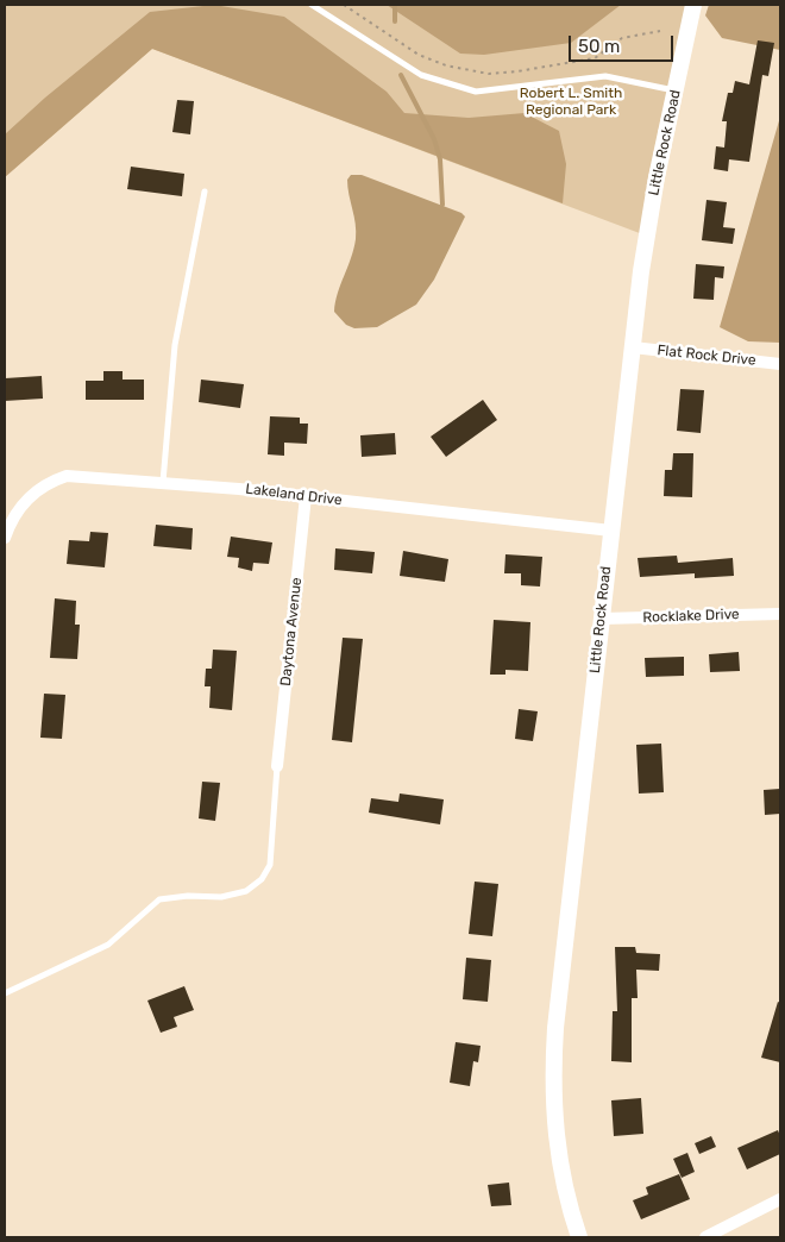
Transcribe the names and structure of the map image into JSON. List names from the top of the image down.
{
  "streets": {
    "main road": ["Little Rock Road"],
    "street": [
      "Flat Rock Drive",
      "Lakeland Drive",
      "Rocklake Drive",
      "Daytona Avenue"
    ]
  },
  "crossings": [
    ["Little Rock Road", "Flat Rock Drive"],
    ["Little Rock Road", "Lakeland Drive"],
    ["Little Rock Road", "Rocklake Drive"],
    ["Lakeland Drive", "Daytona Avenue"]
  ],
  "parks": ["Robert L. Smith Regional Park"],
  "scale_bar": "50 m"
}
